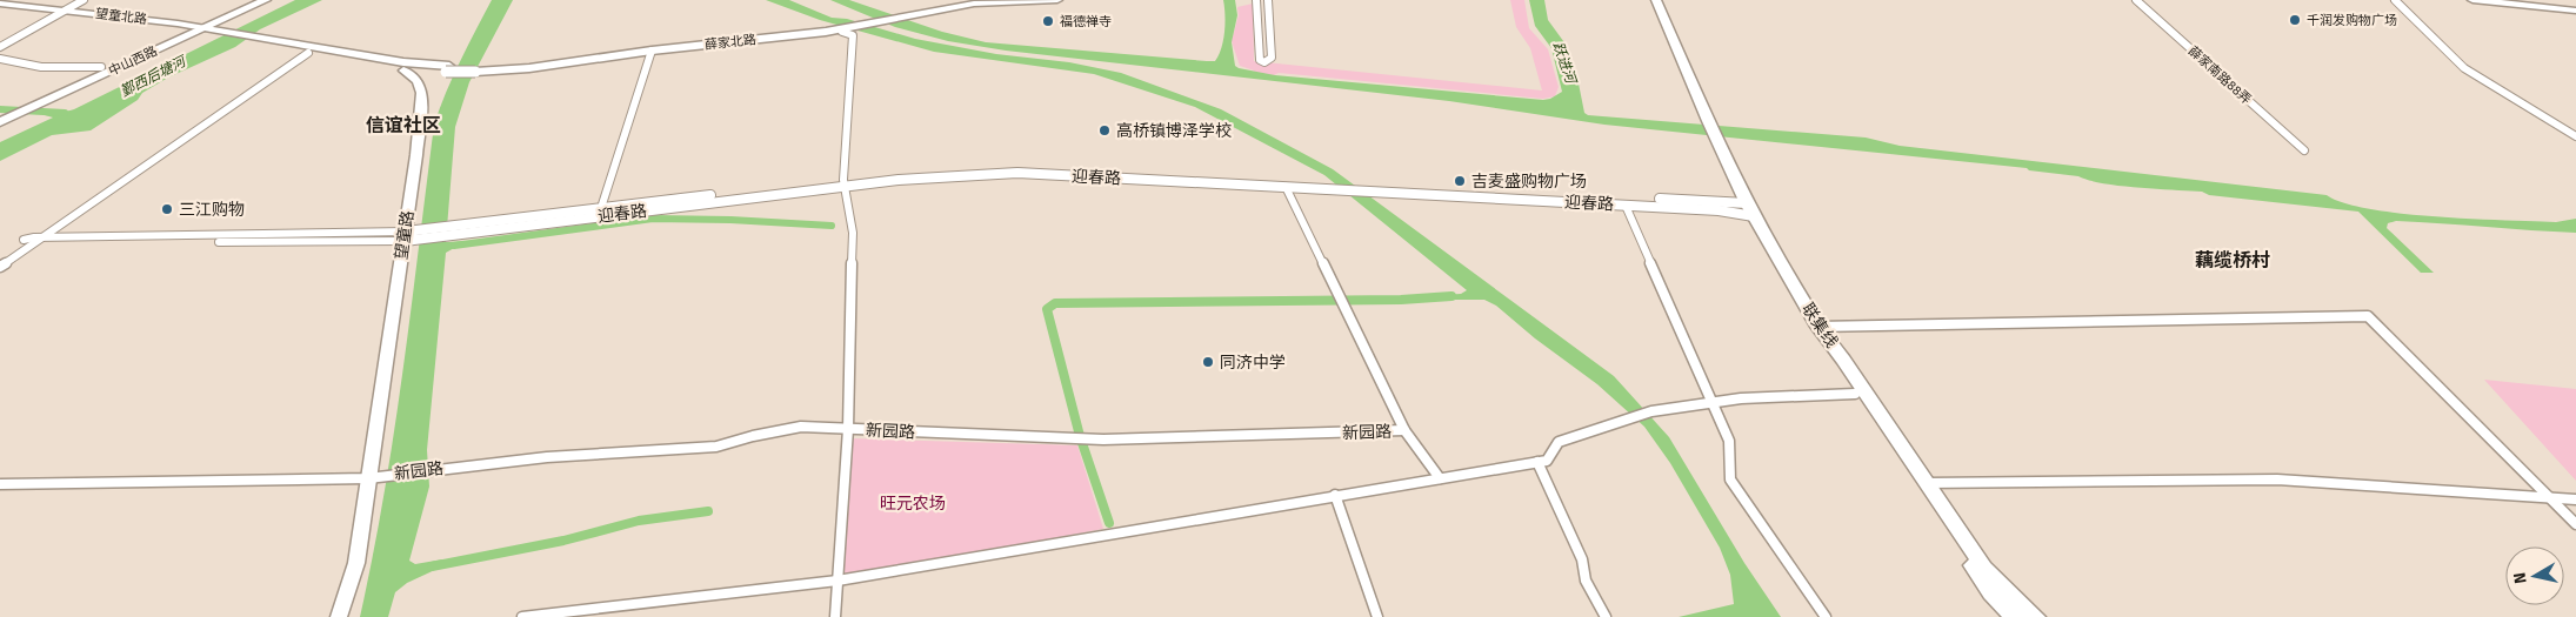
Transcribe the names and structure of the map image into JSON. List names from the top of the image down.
{
  "streets": {
    "main road": [
      "望童北路",
      "薛家北路",
      "中山西路",
      "望童路",
      "联集线"
    ],
    "street": ["薛家南路88弄", "迎春路", "新园路"]
  },
  "crossings": [
    ["望童北路", "中山西路"],
    ["薛家北路", "望童路"],
    ["迎春路", "望童路"],
    ["迎春路", "联集线"],
    ["望童路", "新园路"]
  ],
  "districts": ["信谊社区", "藕缆桥村"],
  "water": ["跃进河", "鄞西后塘河"],
  "parks": ["旺元农场"],
  "places": [
    "千润发购物广场",
    "福德禅寺",
    "高桥镇博泽学校",
    "吉麦盛购物广场",
    "三江购物",
    "同济中学"
  ],
  "north": "left"
}
